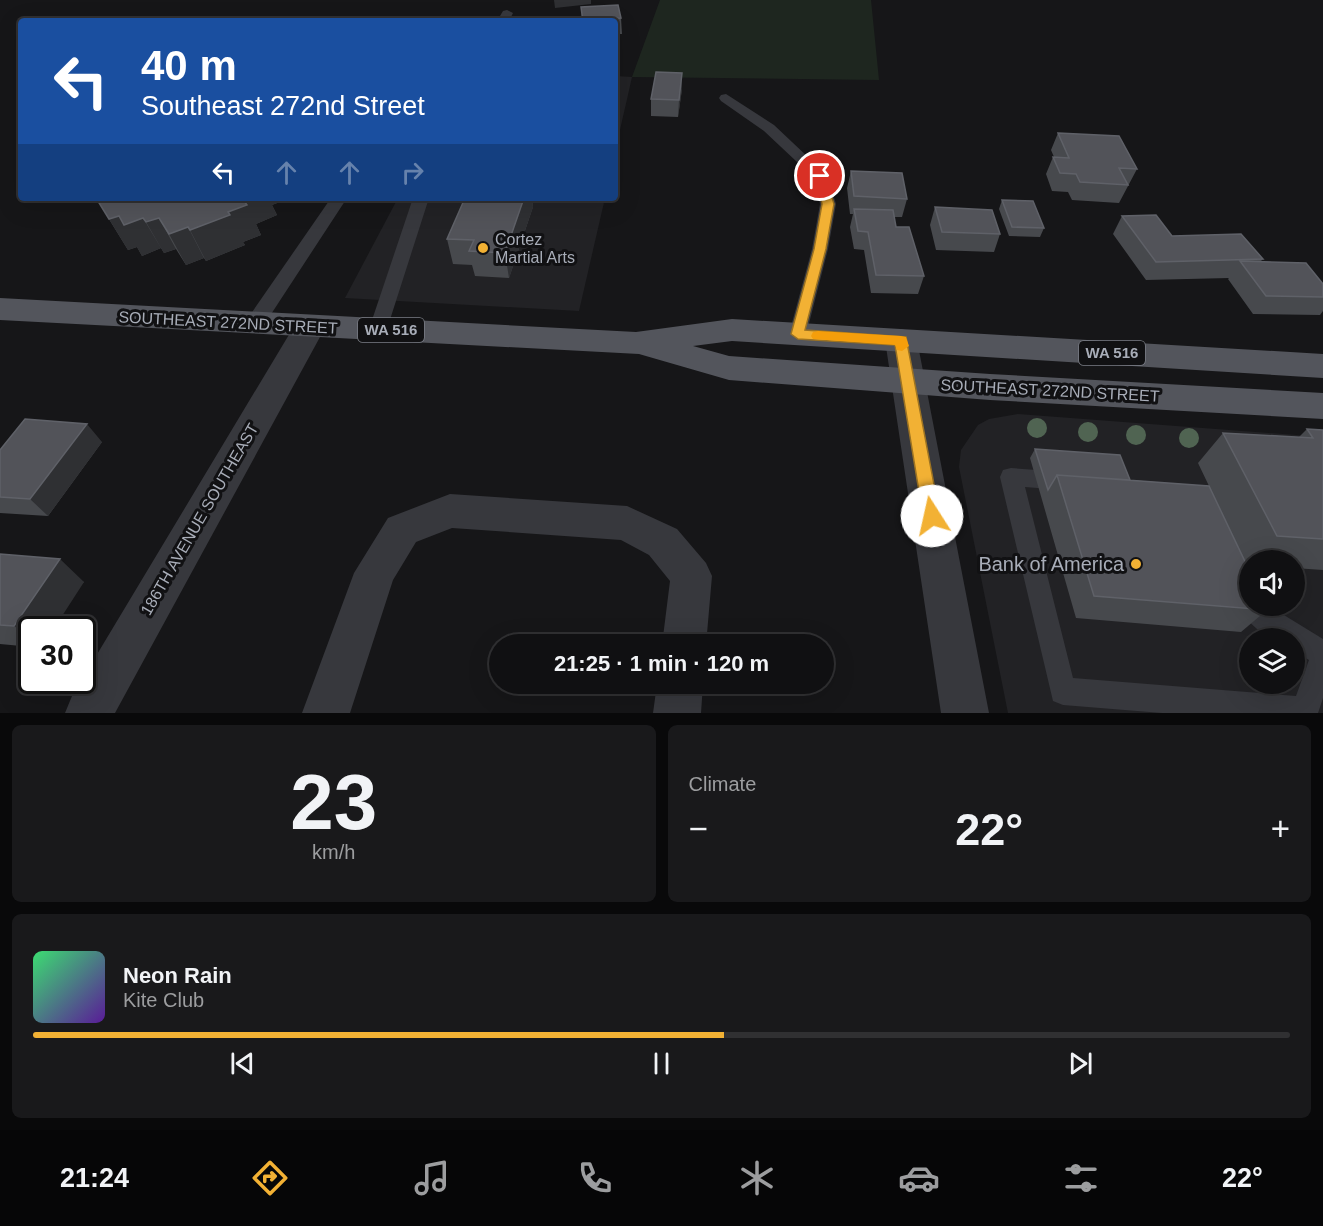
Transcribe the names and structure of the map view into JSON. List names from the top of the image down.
{
  "streets": {
    "main road": ["SOUTHEAST 272ND STREET", "WA 516"],
    "street": ["186TH AVENUE SOUTHEAST"]
  },
  "crossings": [
    ["SOUTHEAST 272ND STREET", "186TH AVENUE SOUTHEAST"]
  ],
  "places": ["Cortez Martial Arts", "Bank of America"],
  "page": {
    "turn": ["40 m", "Southeast 272nd Street"],
    "limit": "30",
    "trip": "21:25 · 1 min · 120 m",
    "tile": [
      ["23", "km/h"],
      "Climate"
    ],
    "heat": ["−", "22°", "+"],
    "song": ["Neon Rain", "Kite Club"],
    "tabs": ["21:24", "22°"]
  }
}
